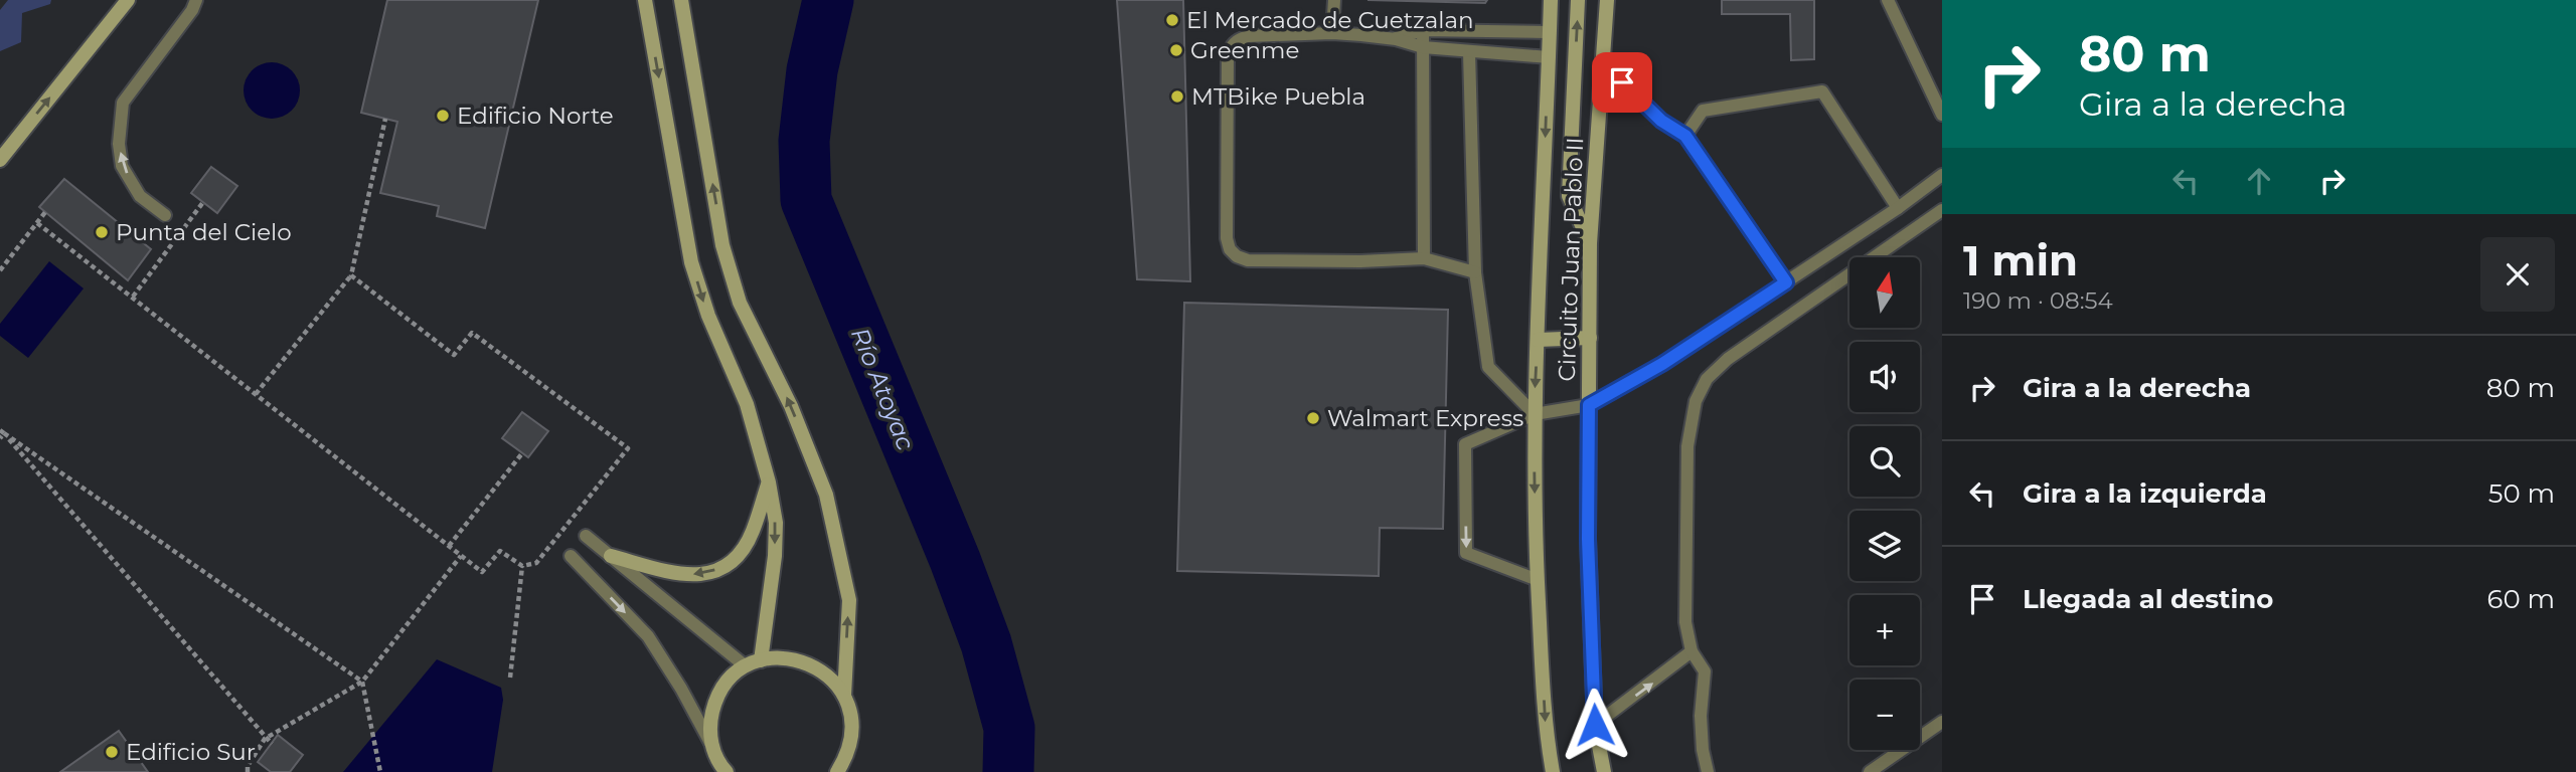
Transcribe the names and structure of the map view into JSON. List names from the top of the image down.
{
  "streets": {
    "main road": ["Circuito Juan Pablo II"]
  },
  "water": ["Río Atoyac"],
  "places": [
    "El Mercado de Cuetzalan",
    "Greenme",
    "MTBike Puebla",
    "Edificio Norte",
    "Punta del Cielo",
    "Walmart Express",
    "Edificio Sur"
  ],
  "north": "top",
  "page": {
    "turn": ["80 m", "Gira a la derecha"],
    "heading": ["1 min", "190 m · 08:54"],
    "map_buttons": ["+", "−"],
    "list": [
      {
        "name": "Gira a la derecha",
        "value": "80 m"
      },
      {
        "name": "Gira a la izquierda",
        "value": "50 m"
      },
      {
        "name": "Llegada al destino",
        "value": "60 m"
      }
    ]
  }
}
